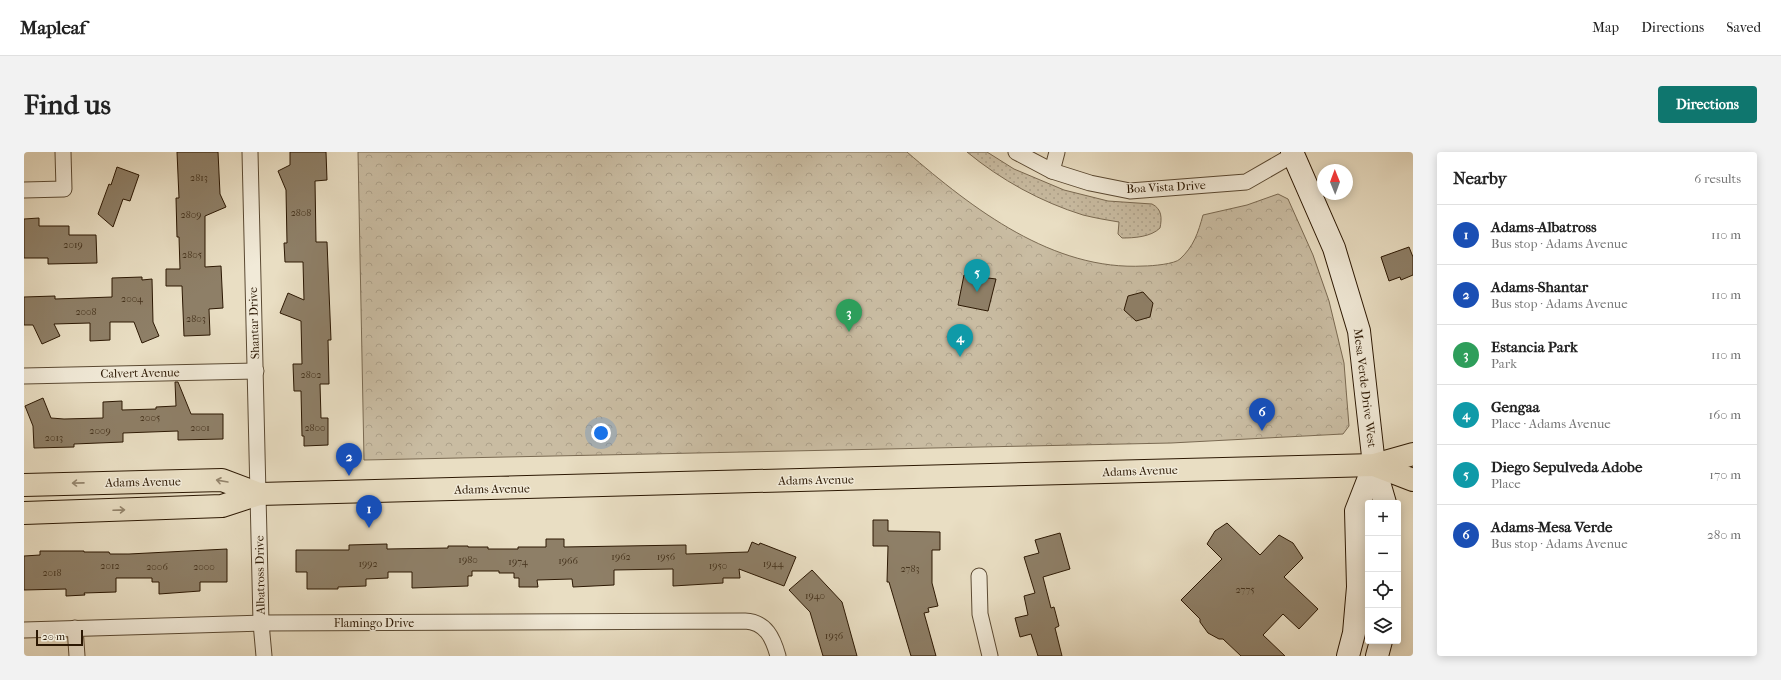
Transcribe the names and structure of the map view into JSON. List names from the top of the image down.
{
  "streets": {
    "main road": ["Adams Avenue"],
    "street": [
      "Boa Vista Drive",
      "Shantar Drive",
      "Calvert Avenue",
      "Mesa Verde Drive West",
      "Albatross Drive",
      "Flamingo Drive"
    ]
  },
  "crossings": [
    ["Boa Vista Drive", "Mesa Verde Drive West"],
    ["Shantar Drive", "Calvert Avenue"],
    ["Shantar Drive", "Adams Avenue"],
    ["Shantar Drive", "Albatross Drive"],
    ["Mesa Verde Drive West", "Adams Avenue"],
    ["Adams Avenue", "Albatross Drive"],
    ["Albatross Drive", "Flamingo Drive"]
  ],
  "house_numbers": [
    "2813",
    "2808",
    "2809",
    "2019",
    "2805",
    "2004",
    "2008",
    "2803",
    "2802",
    "2005",
    "2001",
    "2800",
    "2009",
    "2013",
    "1962",
    "1956",
    "1980",
    "1966",
    "1974",
    "1992",
    "1944",
    "2012",
    "1950",
    "2006",
    "2000",
    "2783",
    "2018",
    "2775",
    "1940",
    "1936"
  ],
  "scale_bar": "20 m",
  "north": "top",
  "page": {
    "header": "Mapleaf",
    "nav": ["Map", "Directions", "Saved"],
    "buttons": "Directions",
    "title": "Find us",
    "heading": ["Nearby", "6 results"],
    "list": [
      {
        "mark": "1",
        "name": "Adams-Albatross",
        "note": "Bus stop · Adams Avenue",
        "value": "110 m"
      },
      {
        "mark": "2",
        "name": "Adams-Shantar",
        "note": "Bus stop · Adams Avenue",
        "value": "110 m"
      },
      {
        "mark": "3",
        "name": "Estancia Park",
        "note": "Park",
        "value": "110 m"
      },
      {
        "mark": "4",
        "name": "Gengaa",
        "note": "Place · Adams Avenue",
        "value": "160 m"
      },
      {
        "mark": "5",
        "name": "Diego Sepulveda Adobe",
        "note": "Place",
        "value": "170 m"
      },
      {
        "mark": "6",
        "name": "Adams-Mesa Verde",
        "note": "Bus stop · Adams Avenue",
        "value": "280 m"
      }
    ],
    "pins": [
      "5",
      "3",
      "4",
      "6",
      "2",
      "1"
    ],
    "map_buttons": ["+", "−"],
    "scale": "20 m"
  }
}
